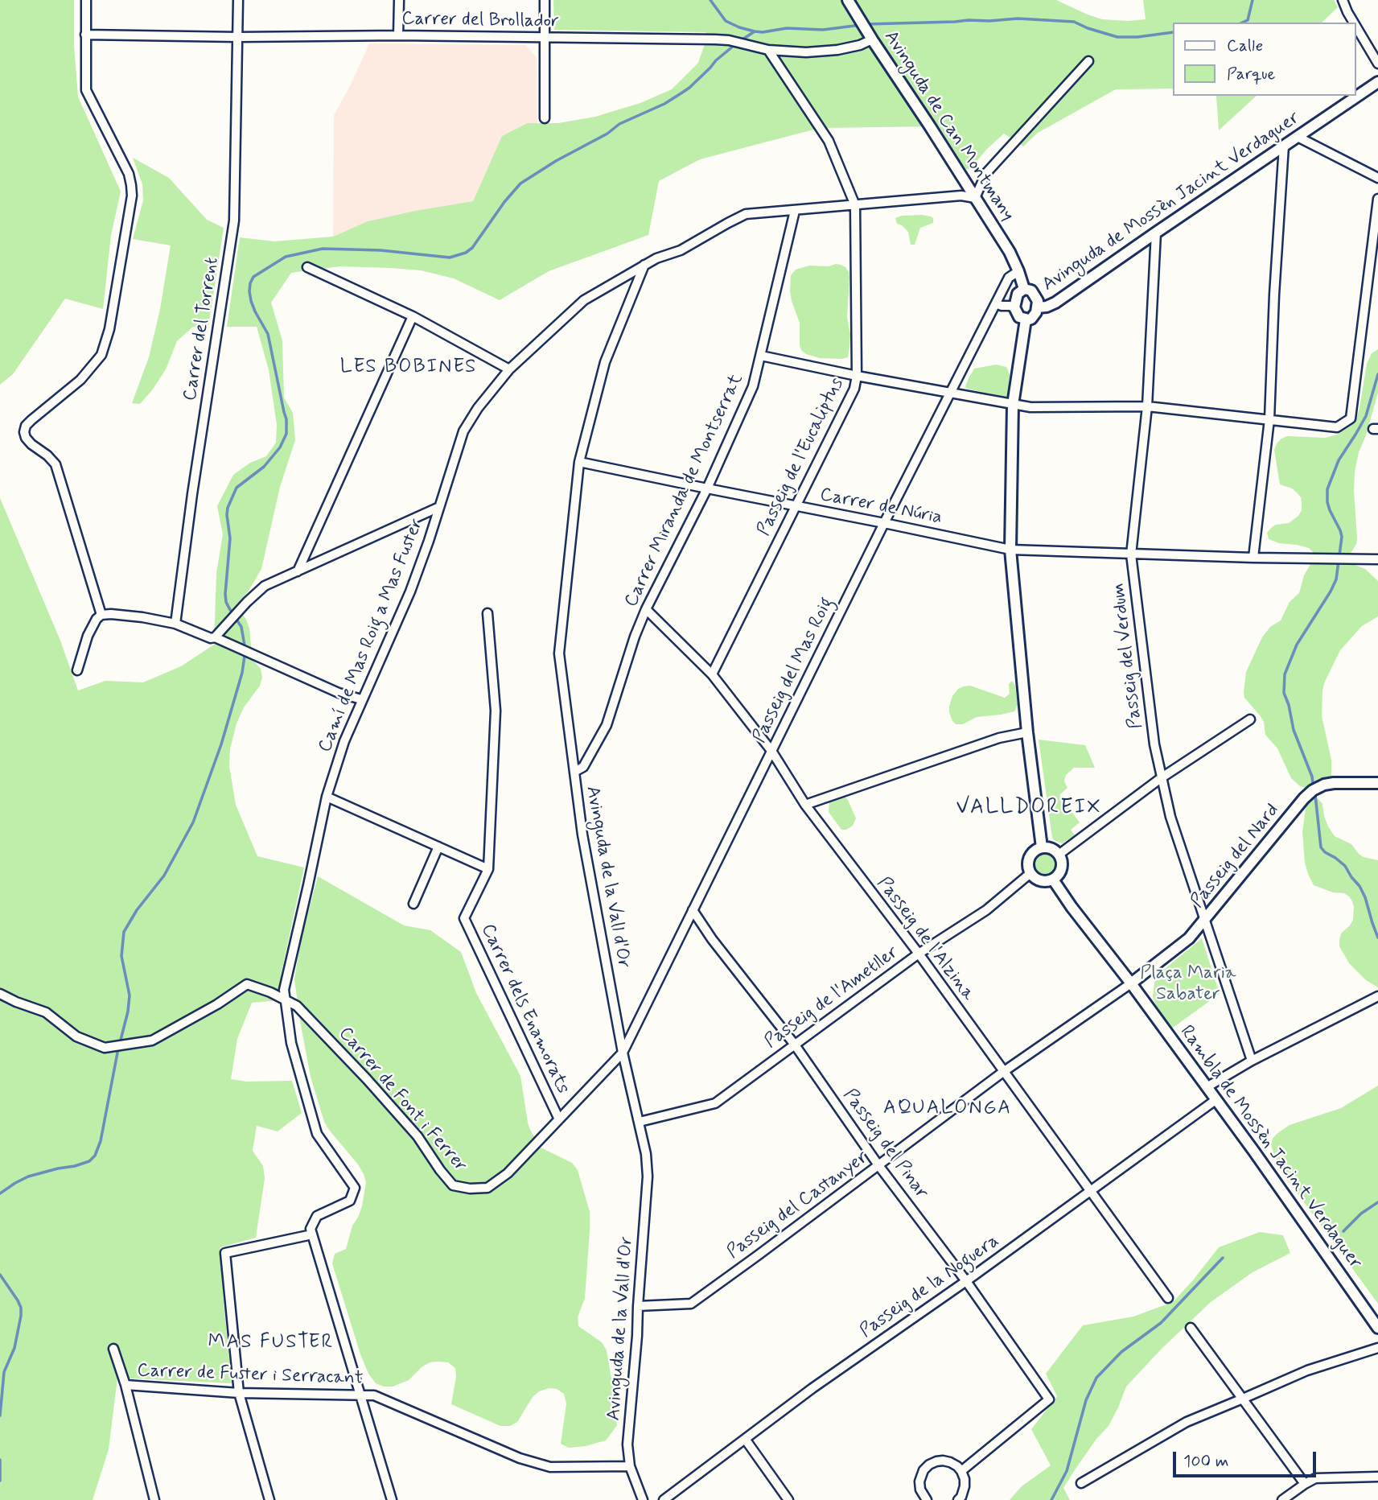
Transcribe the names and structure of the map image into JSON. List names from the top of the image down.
{
  "streets": {
    "street": [
      "Carrer del Brollador",
      "Avinguda de Can Montmany",
      "Avinguda de Mossèn Jacint Verdaguer",
      "Carrer del Torrent",
      "Passeig de l'Eucaliptus",
      "Carrer Miranda de Montserrat",
      "Carrer de Núria",
      "Camí de Mas Roig a Mas Fuster",
      "Passeig del Verdum",
      "Passeig del Mas Roig",
      "Passeig del Nard",
      "Avinguda de la Vall d'Or",
      "Passeig de l'Alzina",
      "Passeig de l'Ametller",
      "Carrer dels Enamorats",
      "Carrer de Font i Ferrer",
      "Passeig del Pinar",
      "Rambla de Mossèn Jacint Verdaguer",
      "Passeig del Castanyer",
      "Passeig de la Noguera",
      "Carrer de Fuster i Serracant"
    ]
  },
  "crossings": [
    ["Carrer del Brollador", "Avinguda de Can Montmany"],
    ["Carrer del Brollador", "Carrer del Torrent"],
    ["Avinguda de Can Montmany", "Avinguda de Mossèn Jacint Verdaguer"],
    ["Avinguda de Can Montmany", "Camí de Mas Roig a Mas Fuster"],
    ["Avinguda de Can Montmany", "Passeig del Mas Roig"],
    ["Avinguda de Mossèn Jacint Verdaguer", "Passeig del Verdum"],
    ["Passeig de l'Eucaliptus", "Carrer de Núria"],
    ["Passeig de l'Eucaliptus", "Camí de Mas Roig a Mas Fuster"],
    ["Passeig de l'Eucaliptus", "Passeig de l'Alzina"],
    ["Carrer Miranda de Montserrat", "Carrer de Núria"],
    ["Carrer Miranda de Montserrat", "Camí de Mas Roig a Mas Fuster"],
    ["Carrer Miranda de Montserrat", "Avinguda de la Vall d'Or"],
    ["Carrer Miranda de Montserrat", "Passeig de l'Alzina"],
    ["Carrer de Núria", "Passeig del Verdum"],
    ["Carrer de Núria", "Passeig del Mas Roig"],
    ["Carrer de Núria", "Avinguda de la Vall d'Or"],
    ["Camí de Mas Roig a Mas Fuster", "Avinguda de la Vall d'Or"],
    ["Camí de Mas Roig a Mas Fuster", "Carrer de Font i Ferrer"],
    ["Passeig del Verdum", "Passeig del Nard"],
    ["Passeig del Mas Roig", "Avinguda de la Vall d'Or"],
    ["Passeig del Mas Roig", "Passeig de l'Alzina"],
    ["Passeig del Mas Roig", "Carrer de Font i Ferrer"],
    ["Passeig del Mas Roig", "Passeig del Pinar"],
    ["Passeig del Nard", "Rambla de Mossèn Jacint Verdaguer"],
    ["Passeig del Nard", "Passeig del Castanyer"],
    ["Avinguda de la Vall d'Or", "Passeig de l'Ametller"],
    ["Avinguda de la Vall d'Or", "Carrer de Font i Ferrer"],
    ["Avinguda de la Vall d'Or", "Passeig del Castanyer"],
    ["Avinguda de la Vall d'Or", "Carrer de Fuster i Serracant"],
    ["Passeig de l'Alzina", "Passeig de l'Ametller"],
    ["Passeig de l'Alzina", "Passeig del Castanyer"],
    ["Passeig de l'Alzina", "Passeig de la Noguera"],
    ["Passeig de l'Ametller", "Passeig del Pinar"],
    ["Passeig de l'Ametller", "Rambla de Mossèn Jacint Verdaguer"],
    ["Carrer dels Enamorats", "Carrer de Font i Ferrer"],
    ["Passeig del Pinar", "Passeig del Castanyer"],
    ["Passeig del Pinar", "Passeig de la Noguera"],
    ["Rambla de Mossèn Jacint Verdaguer", "Passeig del Castanyer"],
    ["Rambla de Mossèn Jacint Verdaguer", "Passeig de la Noguera"]
  ],
  "districts": [
    "LES BOBINES",
    "VALLDOREIX",
    "AQUALONGA",
    "MAS FUSTER"
  ],
  "parks": ["Plaça Maria Sabater"],
  "legend": ["Calle", "Parque"],
  "scale_bar": "100 m"
}
